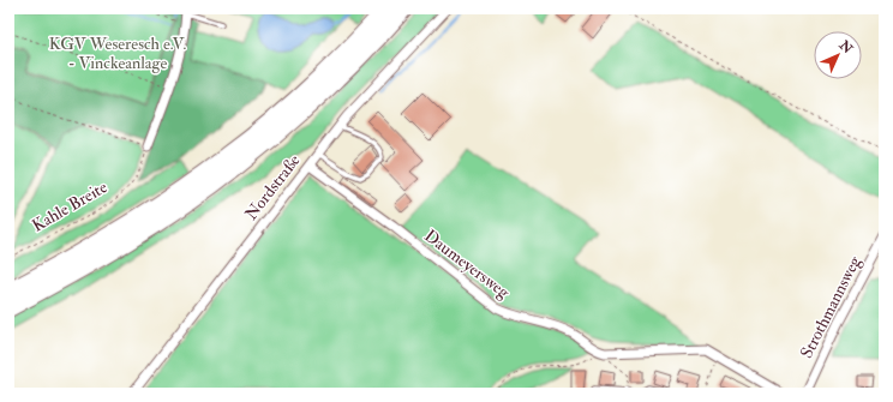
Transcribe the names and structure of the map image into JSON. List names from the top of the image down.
{
  "streets": {
    "street": ["Nordstraße", "Daumeyersweg", "Strothmannsweg"],
    "path": ["Kahle Breite"]
  },
  "crossings": [
    ["Nordstraße", "Daumeyersweg"]
  ],
  "parks": ["KGV Weseresch e.V. - Vinckeanlage"],
  "north": "top right"
}
